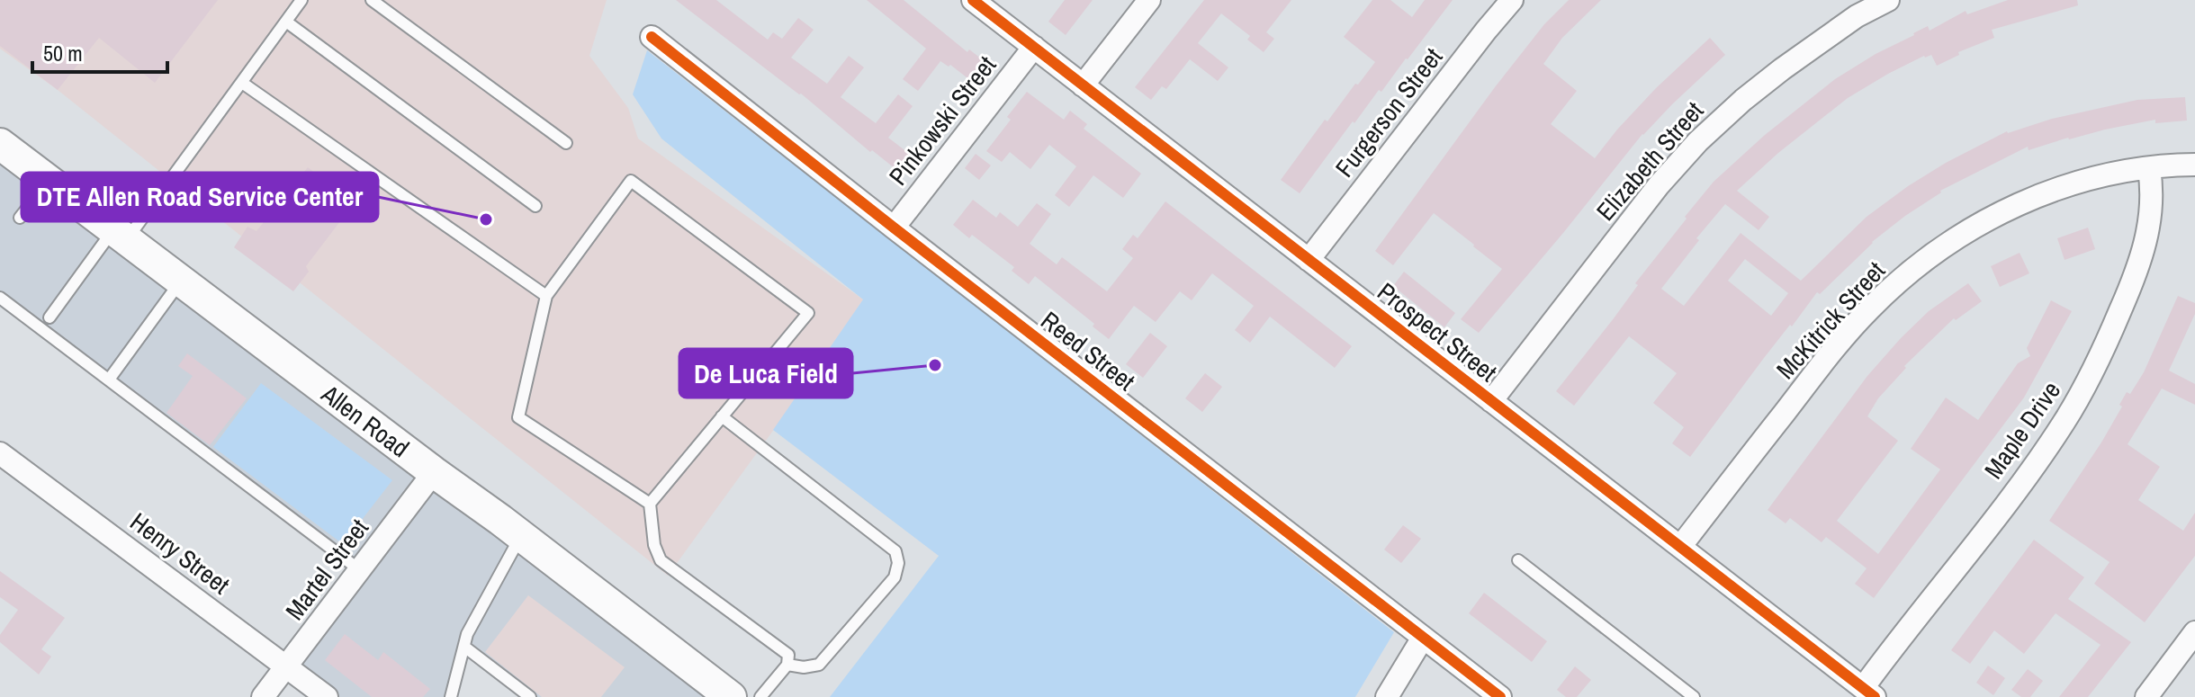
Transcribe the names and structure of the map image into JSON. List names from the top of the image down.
{
  "streets": {
    "main road": ["Allen Road"],
    "street": [
      "Furgerson Street",
      "Pinkowski Street",
      "Elizabeth Street",
      "McKitrick Street",
      "Prospect Street",
      "Reed Street",
      "Maple Drive",
      "Henry Street",
      "Martel Street"
    ]
  },
  "crossings": [
    ["Furgerson Street", "Prospect Street"],
    ["Pinkowski Street", "Prospect Street"],
    ["Pinkowski Street", "Reed Street"],
    ["Elizabeth Street", "Prospect Street"],
    ["McKitrick Street", "Prospect Street"],
    ["McKitrick Street", "Maple Drive"],
    ["Prospect Street", "Maple Drive"],
    ["Allen Road", "Martel Street"],
    ["Henry Street", "Martel Street"]
  ],
  "places": ["DTE Allen Road Service Center", "De Luca Field"],
  "scale_bar": "50 m"
}
